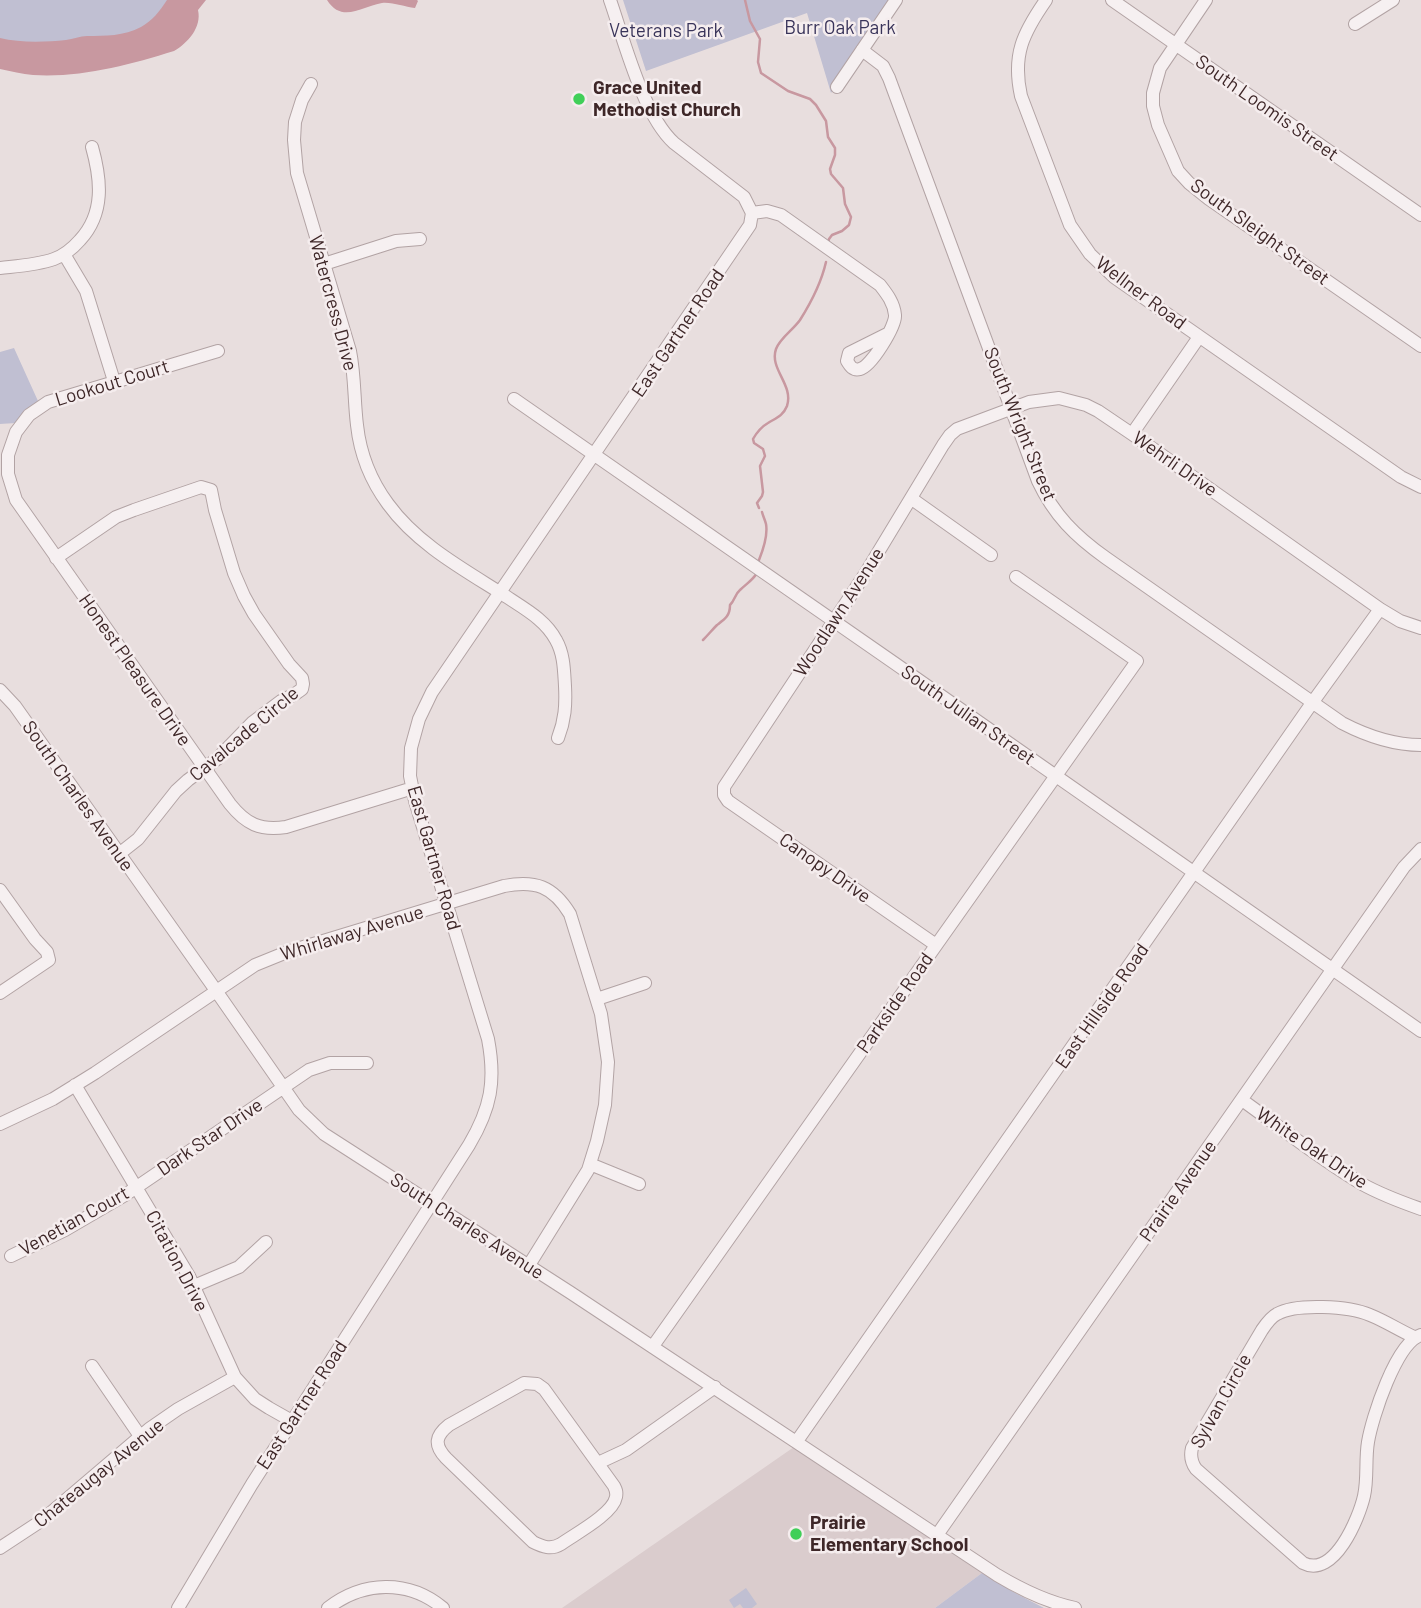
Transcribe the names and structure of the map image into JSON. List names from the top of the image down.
{
  "streets": {
    "street": [
      "South Loomis Street",
      "South Sleight Street",
      "Wellner Road",
      "Watercress Drive",
      "East Gartner Road",
      "Lookout Court",
      "South Wright Street",
      "Wehrli Drive",
      "Woodlawn Avenue",
      "Honest Pleasure Drive",
      "South Julian Street",
      "Cavalcade Circle",
      "South Charles Avenue",
      "Canopy Drive",
      "Whirlaway Avenue",
      "Parkside Road",
      "East Hillside Road",
      "Dark Star Drive",
      "White Oak Drive",
      "Prairie Avenue",
      "Venetian Court",
      "Citation Drive",
      "Sylvan Circle",
      "Chateaugay Avenue"
    ]
  },
  "crossings": [
    ["South Loomis Street", "South Sleight Street"],
    ["Watercress Drive", "East Gartner Road"],
    ["East Gartner Road", "Honest Pleasure Drive"],
    ["East Gartner Road", "South Julian Street"],
    ["East Gartner Road", "South Charles Avenue"],
    ["East Gartner Road", "Whirlaway Avenue"],
    ["East Gartner Road", "Citation Drive"],
    ["Lookout Court", "Honest Pleasure Drive"],
    ["South Wright Street", "Wehrli Drive"],
    ["South Wright Street", "East Hillside Road"],
    ["Wehrli Drive", "Woodlawn Avenue"],
    ["Wehrli Drive", "East Hillside Road"],
    ["Woodlawn Avenue", "South Julian Street"],
    ["Woodlawn Avenue", "Canopy Drive"],
    ["Honest Pleasure Drive", "Cavalcade Circle"],
    ["South Julian Street", "Parkside Road"],
    ["South Julian Street", "East Hillside Road"],
    ["South Julian Street", "Prairie Avenue"],
    ["Cavalcade Circle", "South Charles Avenue"],
    ["South Charles Avenue", "Whirlaway Avenue"],
    ["South Charles Avenue", "Parkside Road"],
    ["South Charles Avenue", "East Hillside Road"],
    ["South Charles Avenue", "Dark Star Drive"],
    ["South Charles Avenue", "Prairie Avenue"],
    ["Canopy Drive", "Parkside Road"],
    ["Whirlaway Avenue", "Citation Drive"],
    ["Dark Star Drive", "Venetian Court"],
    ["Dark Star Drive", "Citation Drive"],
    ["White Oak Drive", "Prairie Avenue"],
    ["Venetian Court", "Citation Drive"],
    ["Citation Drive", "Chateaugay Avenue"]
  ],
  "parks": ["Burr Oak Park", "Veterans Park"],
  "places": ["Grace United Methodist Church", "Prairie Elementary School"]
}
